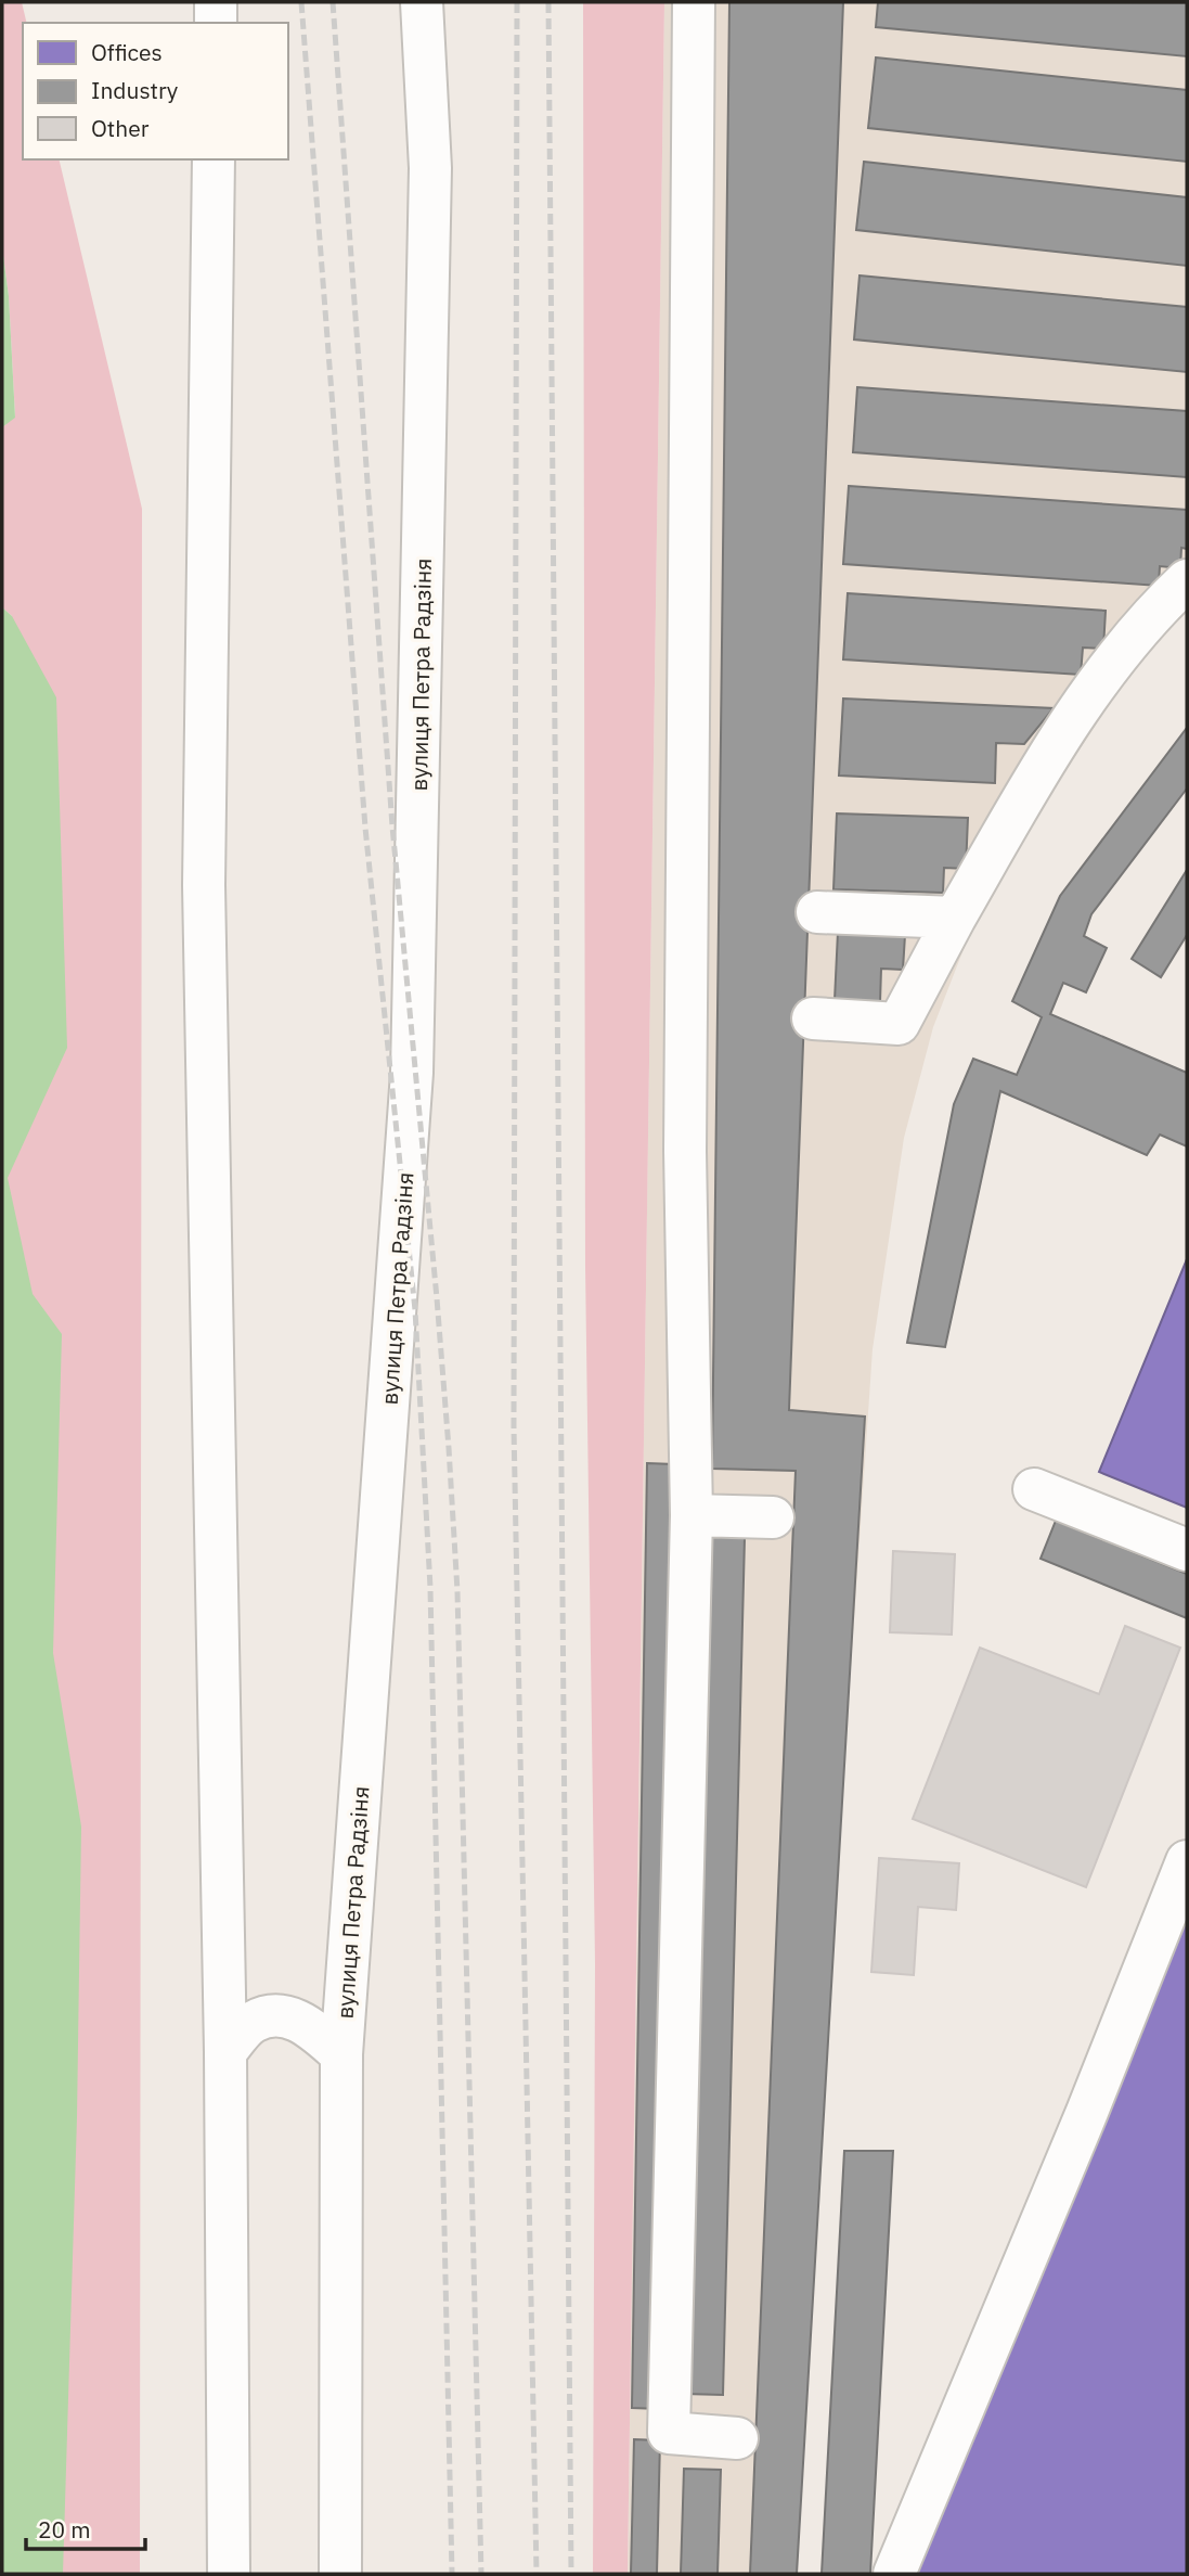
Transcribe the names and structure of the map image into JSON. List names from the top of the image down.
{
  "streets": {
    "main road": ["вулиця Петра Радзіня"]
  },
  "legend": ["Offices", "Industry", "Other"],
  "scale_bar": "20 m"
}
